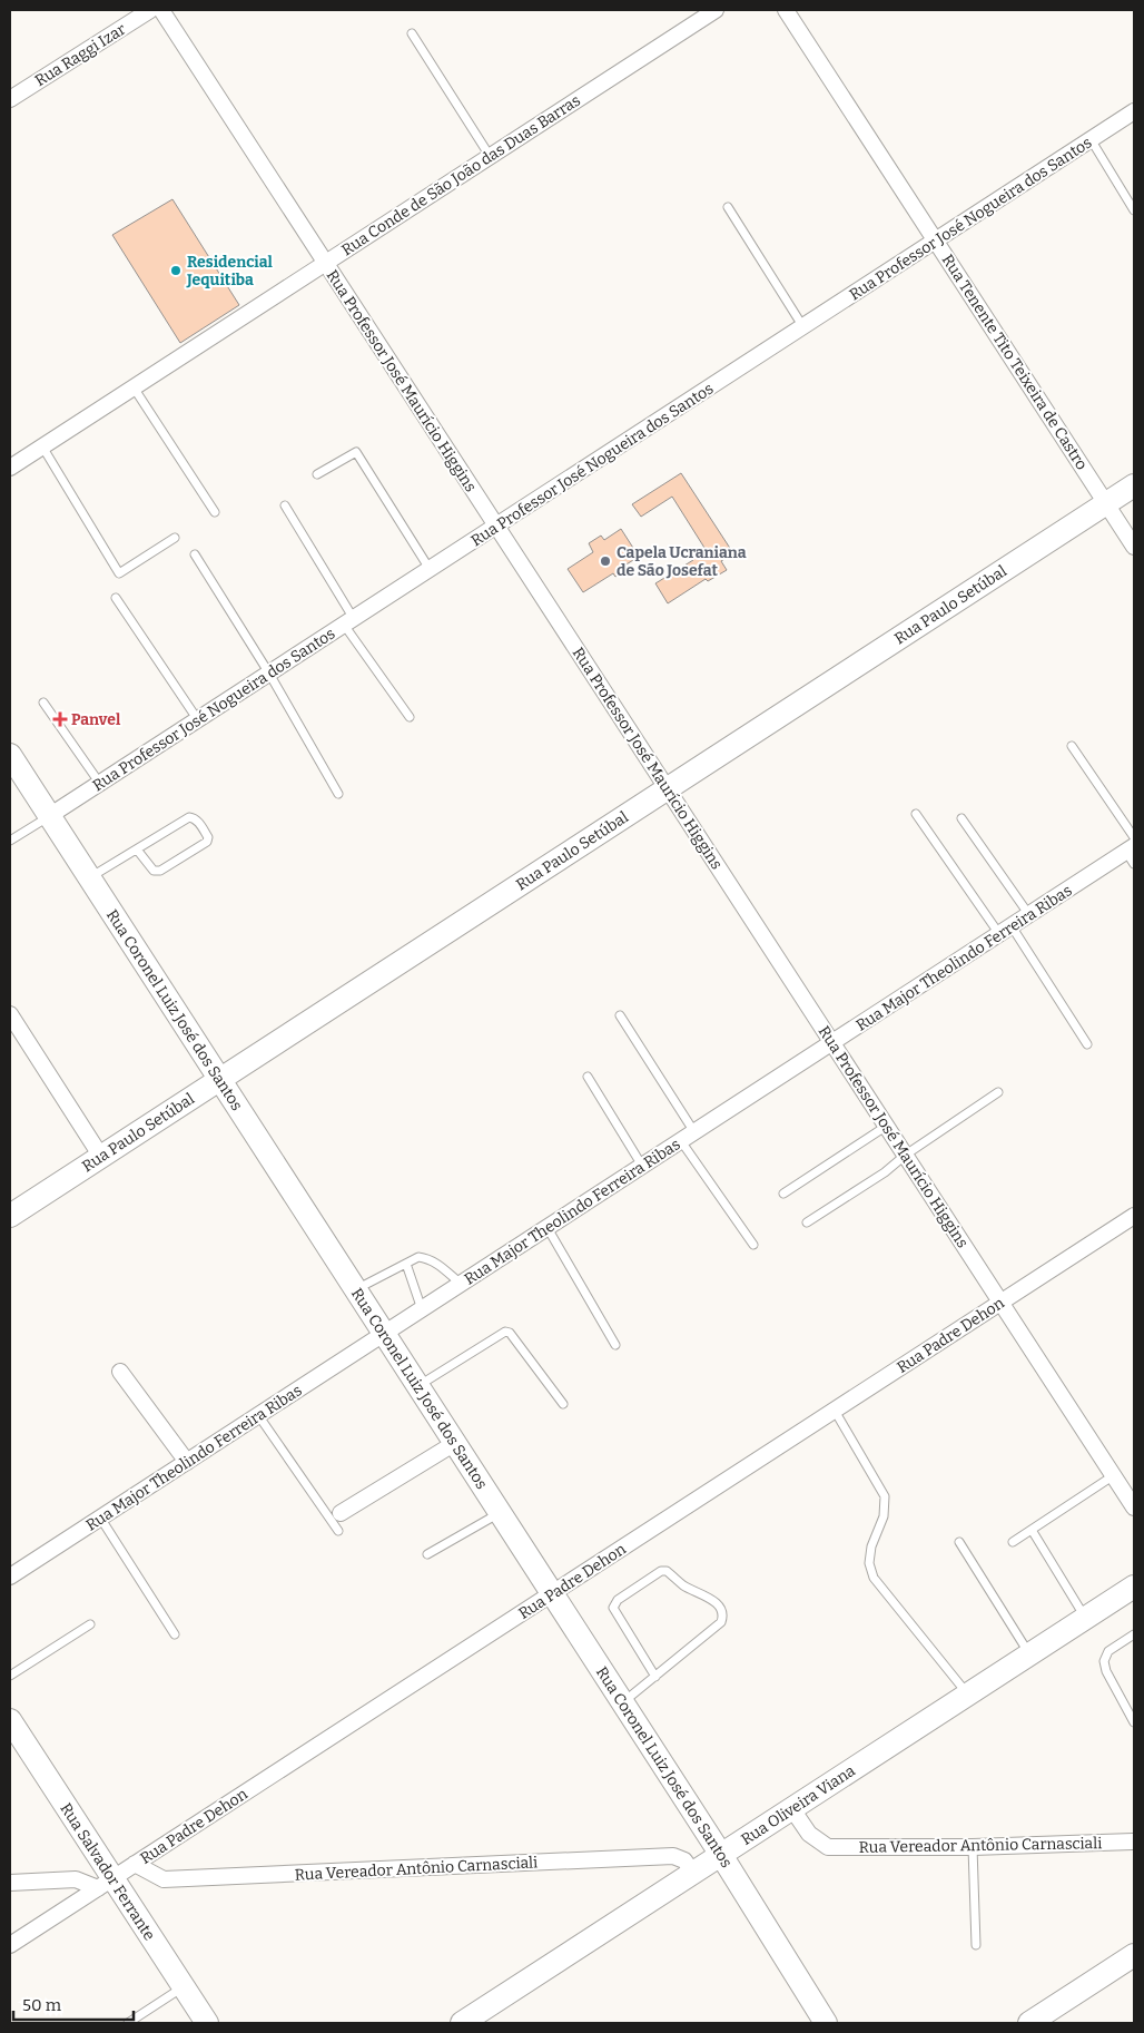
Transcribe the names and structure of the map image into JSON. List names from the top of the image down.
{
  "streets": {
    "main road": [
      "Rua Paulo Setúbal",
      "Rua Coronel Luiz José dos Santos",
      "Rua Oliveira Viana",
      "Rua Salvador Ferrante"
    ],
    "street": [
      "Rua Raggi Izar",
      "Rua Conde de São João das Duas Barras",
      "Rua Professor José Nogueira dos Santos",
      "Rua Tenente Tito Teixeira de Castro",
      "Rua Professor José Maurício Higgins",
      "Rua Major Theolindo Ferreira Ribas",
      "Rua Padre Dehon",
      "Rua Vereador Antônio Carnasciali"
    ]
  },
  "crossings": [
    ["Rua Conde de São João das Duas Barras", "Rua Professor José Maurício Higgins"],
    ["Rua Professor José Nogueira dos Santos", "Rua Tenente Tito Teixeira de Castro"],
    ["Rua Professor José Nogueira dos Santos", "Rua Professor José Maurício Higgins"],
    ["Rua Professor José Nogueira dos Santos", "Rua Coronel Luiz José dos Santos"],
    ["Rua Tenente Tito Teixeira de Castro", "Rua Paulo Setúbal"],
    ["Rua Professor José Maurício Higgins", "Rua Paulo Setúbal"],
    ["Rua Professor José Maurício Higgins", "Rua Major Theolindo Ferreira Ribas"],
    ["Rua Professor José Maurício Higgins", "Rua Padre Dehon"],
    ["Rua Paulo Setúbal", "Rua Coronel Luiz José dos Santos"],
    ["Rua Major Theolindo Ferreira Ribas", "Rua Coronel Luiz José dos Santos"],
    ["Rua Coronel Luiz José dos Santos", "Rua Padre Dehon"],
    ["Rua Coronel Luiz José dos Santos", "Rua Oliveira Viana"],
    ["Rua Padre Dehon", "Rua Vereador Antônio Carnasciali"],
    ["Rua Padre Dehon", "Rua Salvador Ferrante"],
    ["Rua Oliveira Viana", "Rua Vereador Antônio Carnasciali"]
  ],
  "places": {
    "other": ["Residencial Jequitiba", "Capela Ucraniana de São Josefat"],
    "health": ["Panvel"]
  },
  "scale_bar": "50 m"
}
